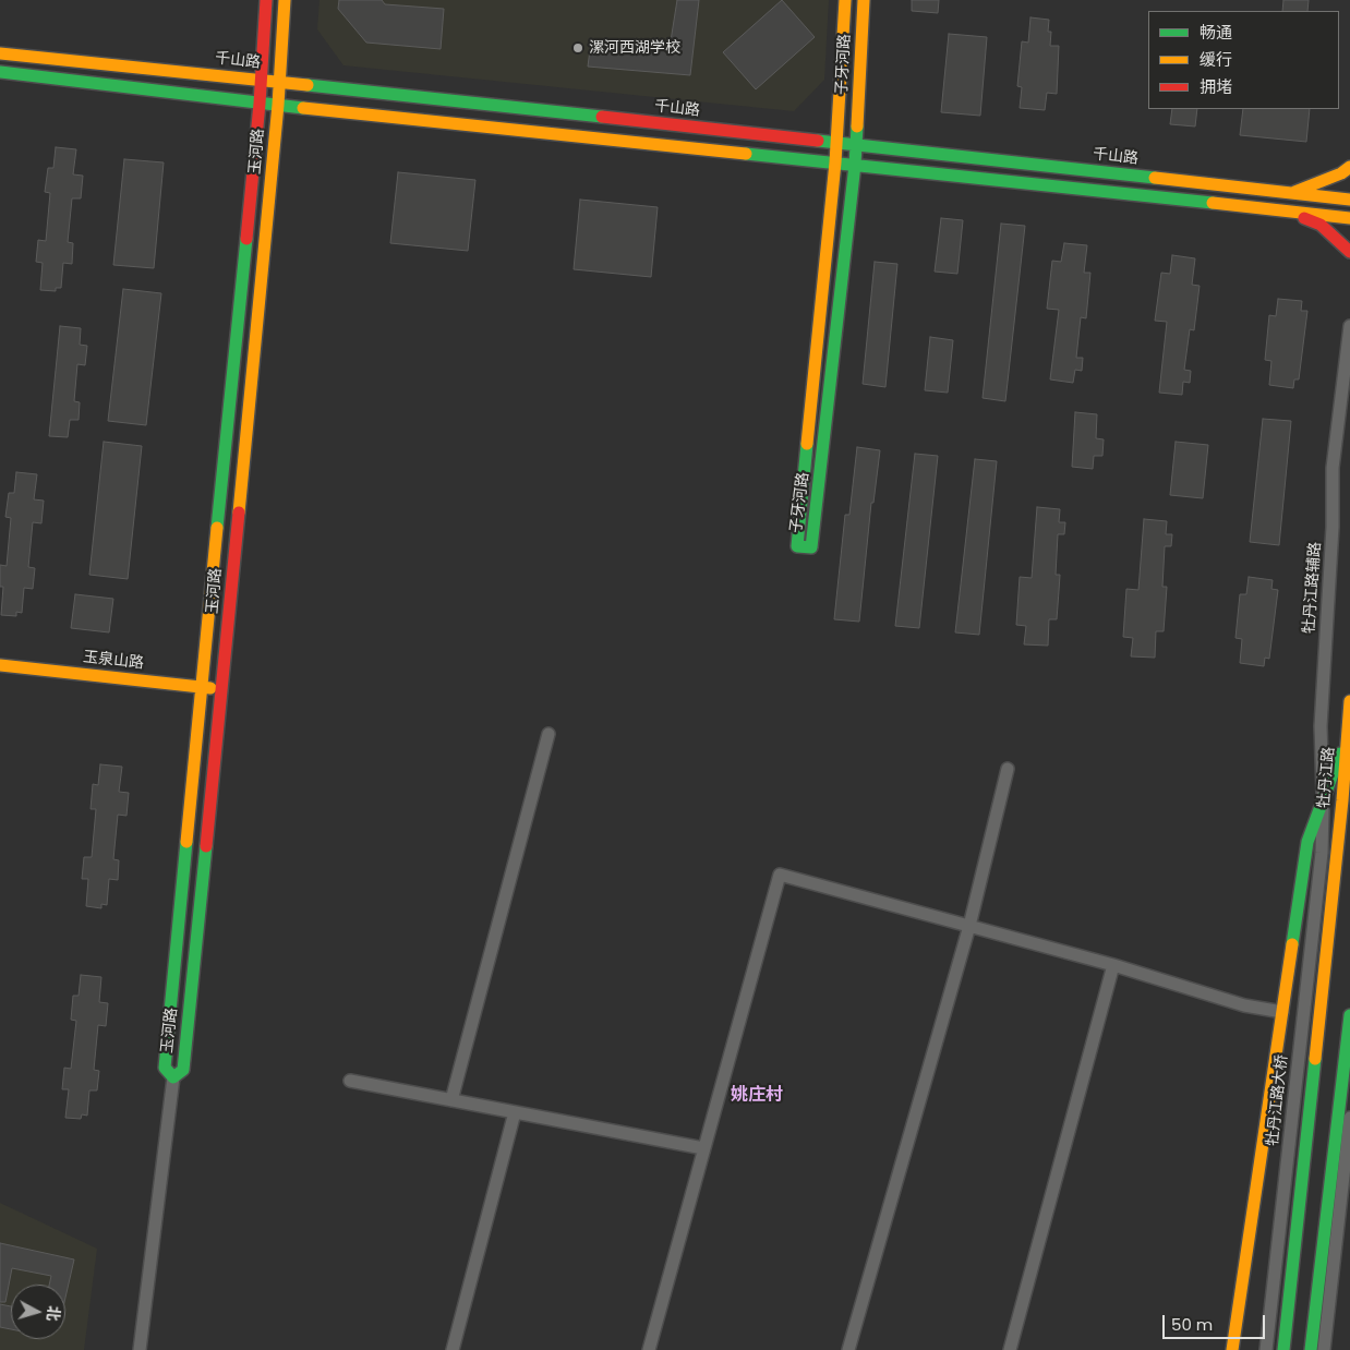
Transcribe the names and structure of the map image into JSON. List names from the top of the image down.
{
  "streets": {
    "street": [
      "千山路",
      "子牙河路",
      "玉河路",
      "牡丹江路辅路",
      "玉泉山路",
      "牡丹江路",
      "牡丹江路大桥"
    ]
  },
  "crossings": [
    ["千山路", "子牙河路"],
    ["千山路", "玉河路"],
    ["玉河路", "玉泉山路"],
    ["牡丹江路辅路", "牡丹江路大桥"],
    ["牡丹江路", "牡丹江路大桥"]
  ],
  "districts": ["姚庄村"],
  "places": ["漯河西湖学校"],
  "legend": ["畅通", "缓行", "拥堵"],
  "scale_bar": "50 m",
  "north": "right"
}
